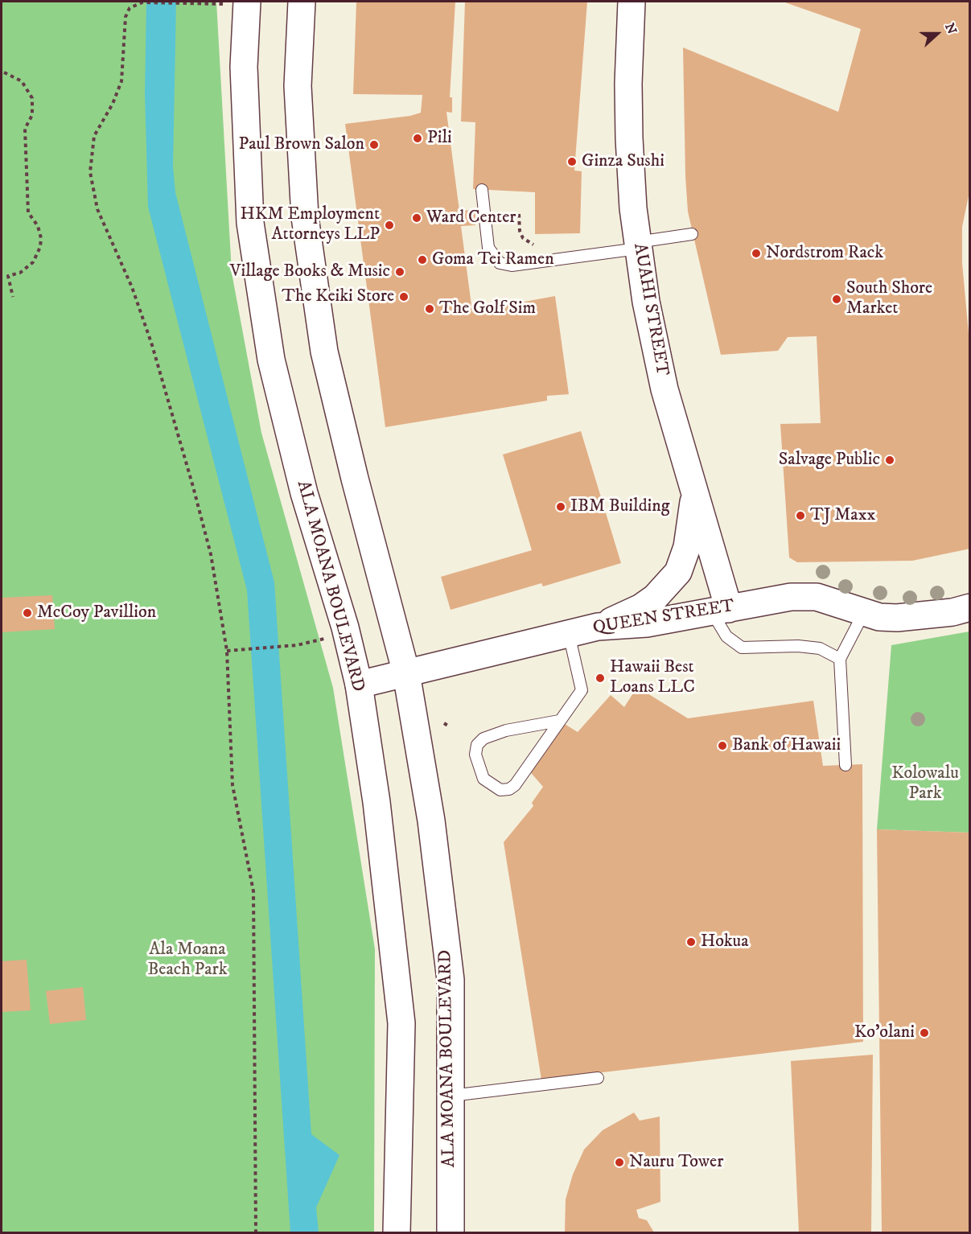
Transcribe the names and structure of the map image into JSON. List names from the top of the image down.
{
  "streets": {
    "main road": ["AUAHI STREET", "ALA MOANA BOULEVARD", "QUEEN STREET"]
  },
  "crossings": [
    ["AUAHI STREET", "QUEEN STREET"],
    ["ALA MOANA BOULEVARD", "QUEEN STREET"]
  ],
  "parks": ["Kolowalu Park", "Ala Moana Beach Park"],
  "places": [
    "Pili",
    "Paul Brown Salon",
    "Ginza Sushi",
    "Ward Center",
    "HKM Employment Attorneys LLP",
    "Nordstrom Rack",
    "Goma Tei Ramen",
    "Village Books & Music",
    "The Keiki Store",
    "South Shore Market",
    "The Golf Sim",
    "Salvage Public",
    "IBM Building",
    "TJ Maxx",
    "McCoy Pavillion",
    "Hawaii Best Loans LLC",
    "Bank of Hawaii",
    "Hokua",
    "Ko'olani",
    "Nauru Tower"
  ],
  "north": "right"
}
